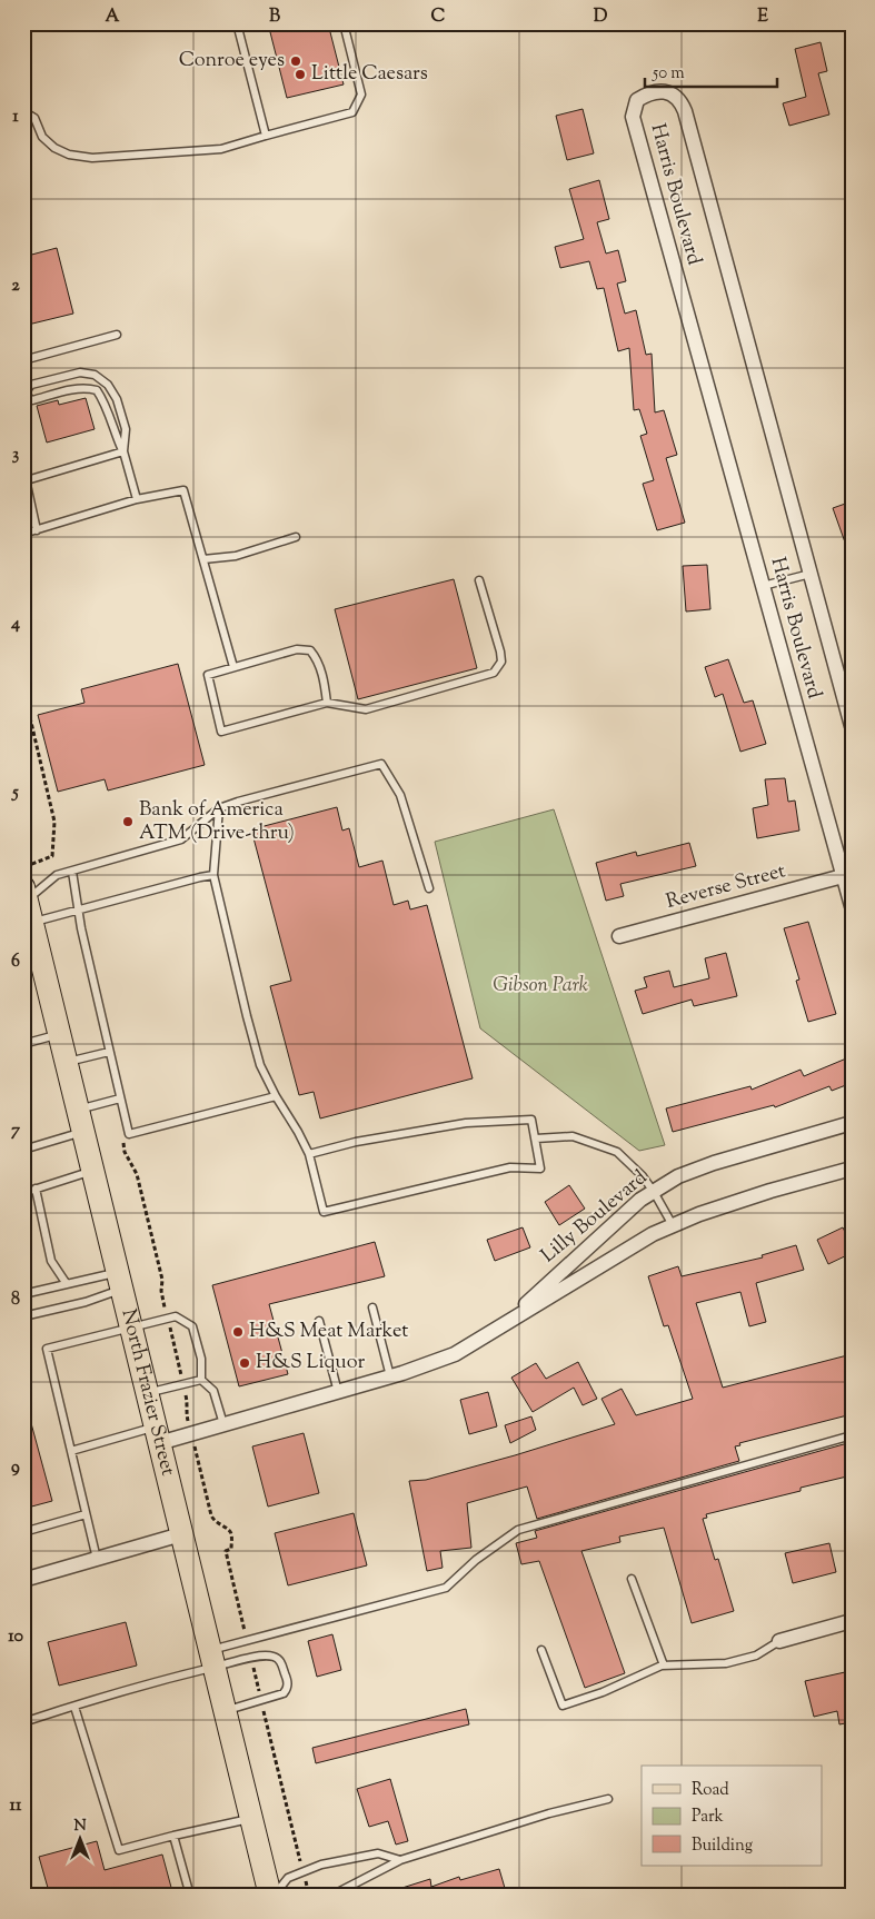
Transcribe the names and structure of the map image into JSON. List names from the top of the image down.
{
  "streets": {
    "main road": ["North Frazier Street"],
    "street": ["Harris Boulevard", "Reverse Street", "Lilly Boulevard"]
  },
  "crossings": [
    ["Harris Boulevard", "Reverse Street"],
    ["Lilly Boulevard", "North Frazier Street"]
  ],
  "parks": ["Gibson Park"],
  "places": [
    "Conroe eyes",
    "Little Caesars",
    "Bank of America ATM (Drive-thru)",
    "H&S Meat Market",
    "H&S Liquor"
  ],
  "legend": ["Road", "Park", "Building"],
  "scale_bar": "50 m",
  "north": "top",
  "grid": {
    "columns": [
      "A",
      "B",
      "C",
      "D",
      "E"
    ],
    "rows": [
      "1",
      "2",
      "3",
      "4",
      "5",
      "6",
      "7",
      "8",
      "9",
      "10",
      "11"
    ]
  }
}
